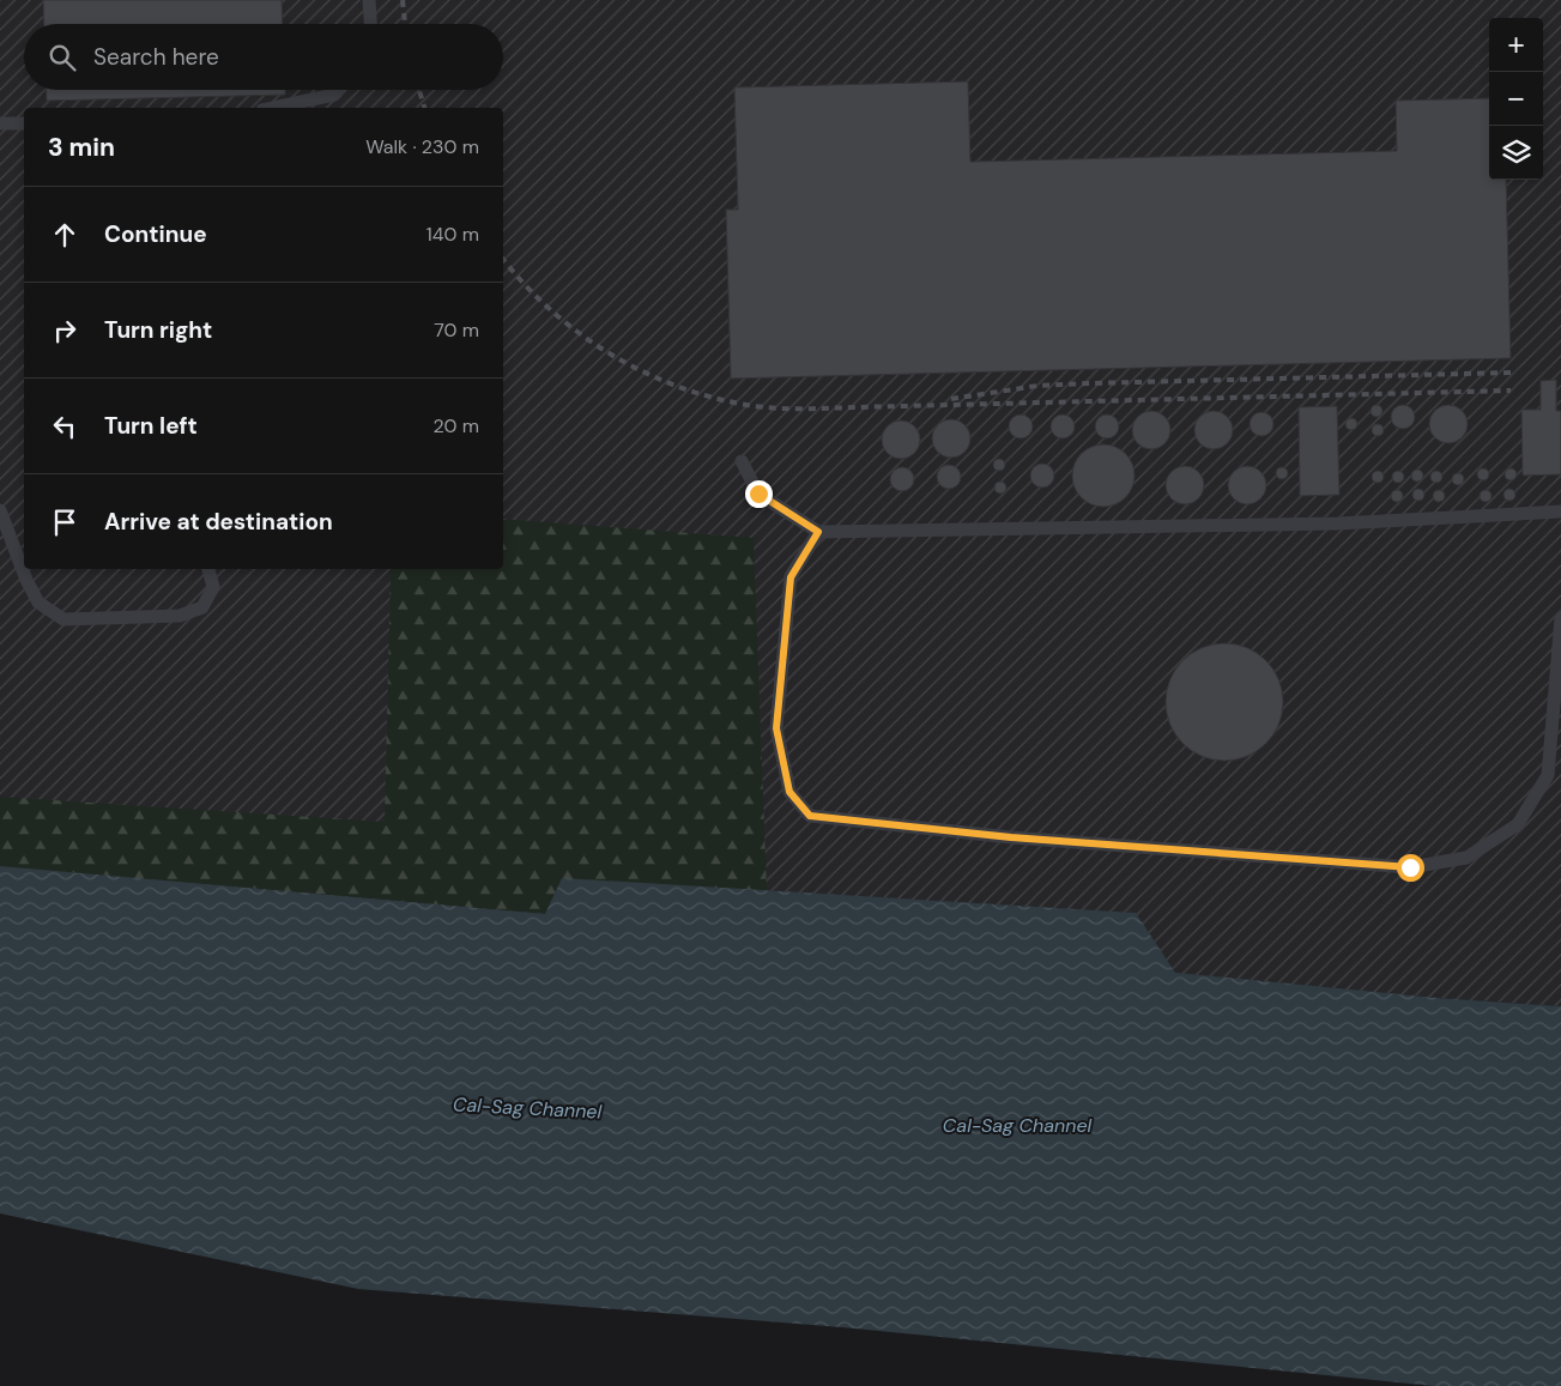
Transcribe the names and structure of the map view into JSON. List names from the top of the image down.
{
  "water": ["Cal-Sag Channel"],
  "page": {
    "map_buttons": ["+", "−"],
    "search": "Search here",
    "heading": ["3 min", "Walk · 230 m"],
    "list": [
      ["Continue", "140 m"],
      ["Turn right", "70 m"],
      ["Turn left", "20 m"],
      "Arrive at destination"
    ]
  }
}
